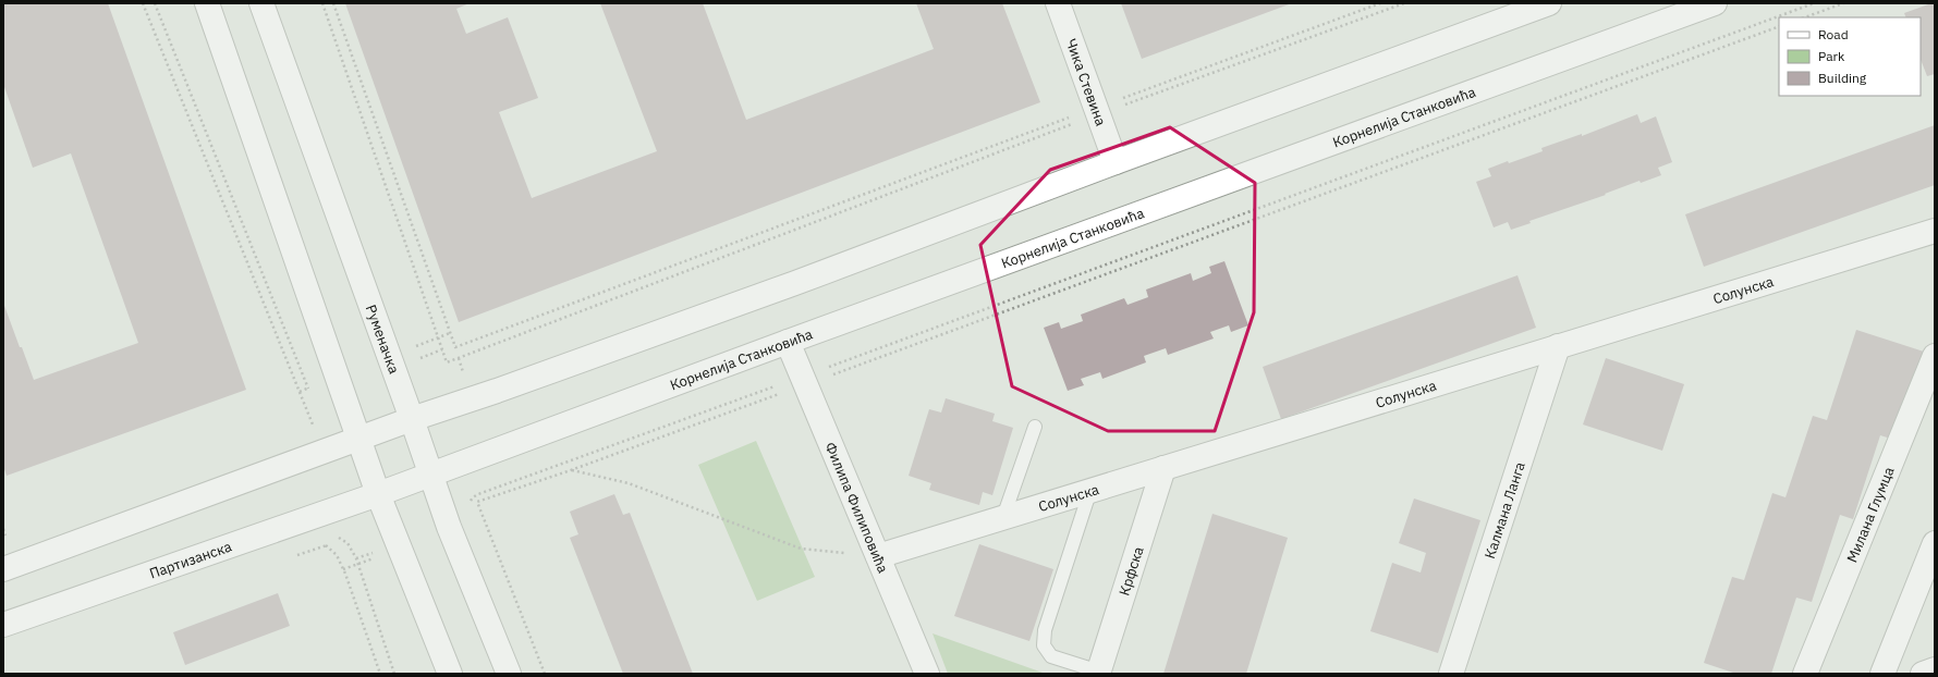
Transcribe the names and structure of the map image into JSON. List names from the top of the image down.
{
  "streets": {
    "main road": [
      "Чика Стевина",
      "Корнелија Станковића",
      "Солунска",
      "Руменачка",
      "Филипа Филиповића",
      "Калмана Ланга",
      "Милана Глумца",
      "Партизанска",
      "Крфска"
    ]
  },
  "crossings": [
    ["Корнелија Станковића", "Руменачка"],
    ["Корнелија Станковића", "Филипа Филиповића"],
    ["Корнелија Станковића", "Партизанска"],
    ["Солунска", "Филипа Филиповића"],
    ["Солунска", "Калмана Ланга"],
    ["Солунска", "Крфска"]
  ],
  "legend": ["Road", "Park", "Building"]
}
